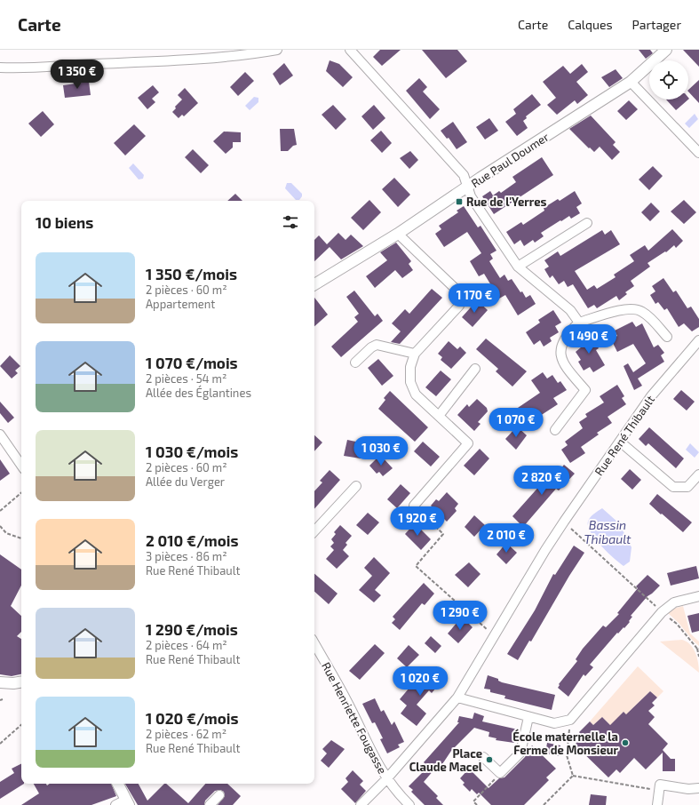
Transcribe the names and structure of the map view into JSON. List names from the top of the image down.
{
  "streets": {
    "street": ["Rue Paul Doumer", "Rue René Thibault", "Rue Henriette Fougasse"]
  },
  "crossings": [
    ["Rue René Thibault", "Rue Henriette Fougasse"]
  ],
  "water": ["Bassin Thibault"],
  "places": {
    "transit": ["Rue de l'Yerres"],
    "other": ["École maternelle la Ferme de Monsieur", "Place Claude Macel"]
  },
  "page": {
    "header": "Carte",
    "nav": ["Carte", "Calques", "Partager"],
    "price": [
      "1 350 €",
      "1 170 €",
      "1 490 €",
      "1 070 €",
      "1 030 €",
      "2 820 €",
      "1 920 €",
      "2 010 €",
      "1 290 €",
      "1 020 €"
    ],
    "heading": "10 biens",
    "list": [
      {
        "name": "1 350 €/mois",
        "note": "2 pièces · 60 m² · Appartement"
      },
      {
        "name": "1 070 €/mois",
        "note": "2 pièces · 54 m² · Allée des Églantines"
      },
      {
        "name": "1 030 €/mois",
        "note": "2 pièces · 60 m² · Allée du Verger"
      },
      {
        "name": "2 010 €/mois",
        "note": "3 pièces · 86 m² · Rue René Thibault"
      },
      {
        "name": "1 290 €/mois",
        "note": "2 pièces · 64 m² · Rue René Thibault"
      },
      {
        "name": "1 020 €/mois",
        "note": "2 pièces · 62 m² · Rue René Thibault"
      }
    ]
  }
}
